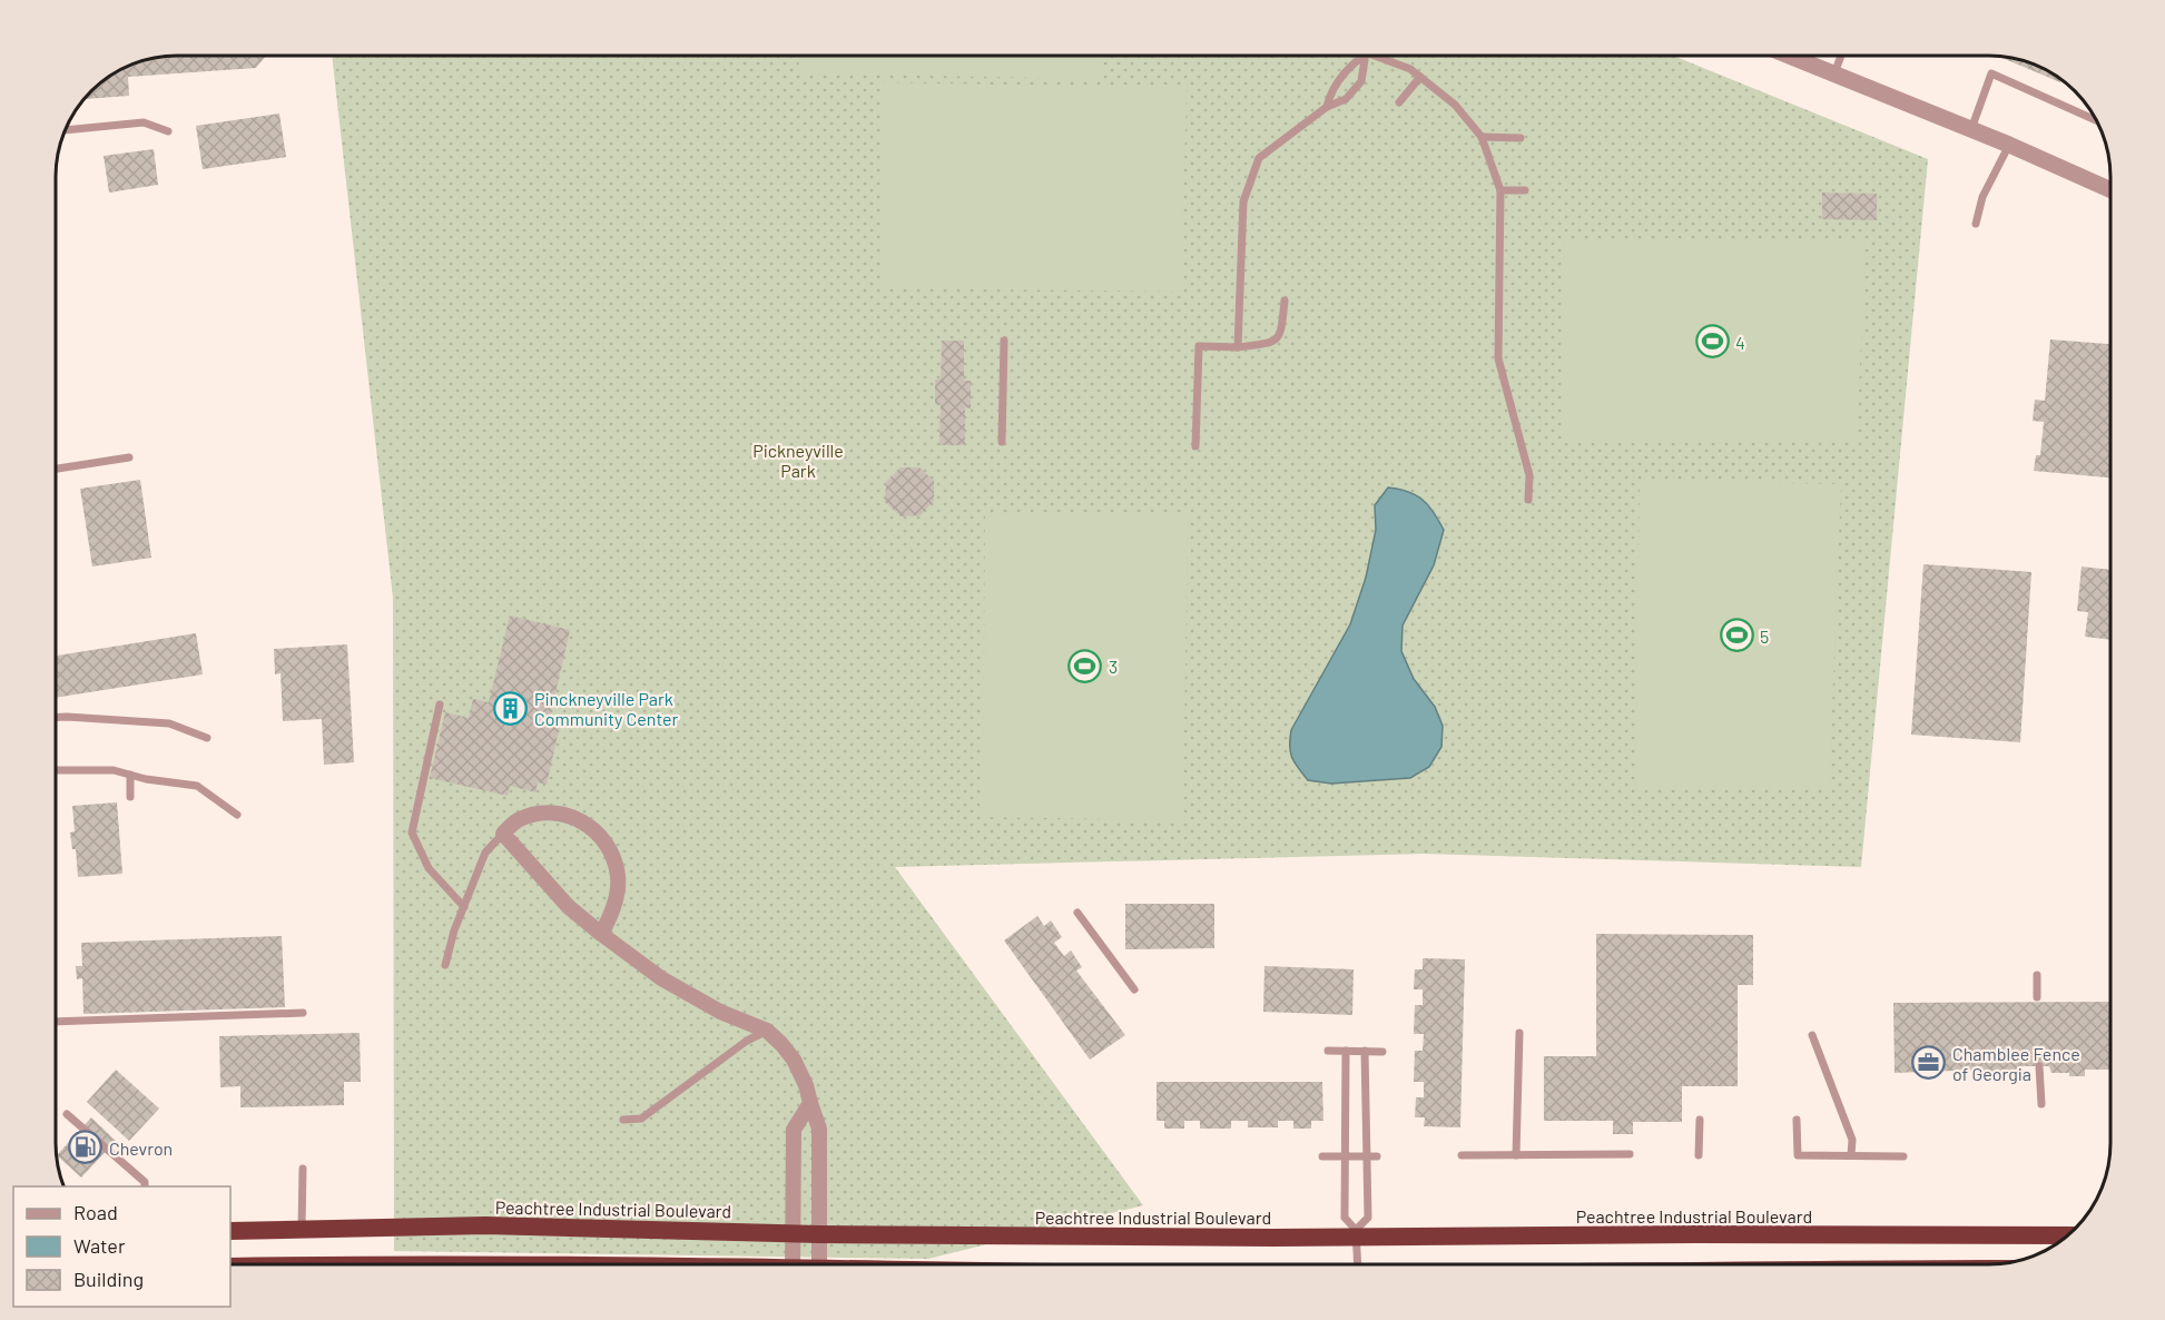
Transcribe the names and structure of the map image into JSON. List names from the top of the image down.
{
  "streets": {
    "highway": ["Peachtree Industrial Boulevard"]
  },
  "parks": ["Pickneyville Park"],
  "places": {
    "sports": ["4", "5", "3"],
    "building": ["Pinckneyville Park Community Center"],
    "office": ["Chamblee Fence of Georgia"],
    "fuel station": ["Chevron"]
  },
  "legend": ["Road", "Water", "Building"]
}
